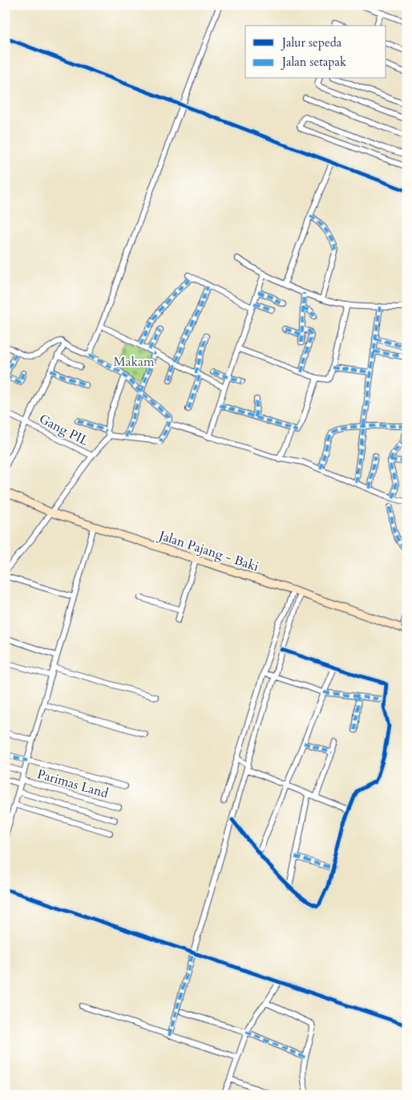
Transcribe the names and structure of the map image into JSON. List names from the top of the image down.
{
  "streets": {
    "main road": ["Jalan Pajang - Baki"],
    "street": ["Gang PIL", "Parimas Land"]
  },
  "parks": ["Makam"],
  "legend": ["Jalur sepeda", "Jalan setapak"]
}
